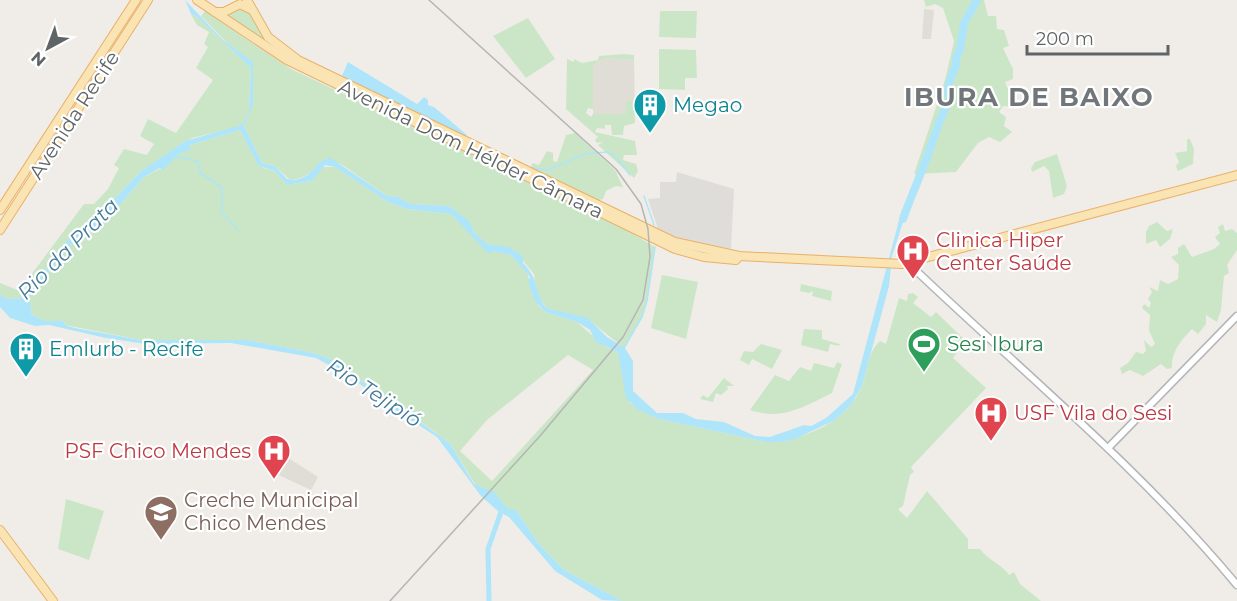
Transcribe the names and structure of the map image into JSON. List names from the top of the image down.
{
  "streets": {
    "main road": ["Avenida Recife", "Avenida Dom Hélder Câmara"]
  },
  "districts": ["IBURA DE BAIXO"],
  "water": ["Rio da Prata", "Rio Tejipió"],
  "places": {
    "building": ["Megao", "Emlurb - Recife"],
    "hospital": ["Clinica Hiper Center Saúde", "USF Vila do Sesi", "PSF Chico Mendes"],
    "sports": ["Sesi Ibura"],
    "school or university": ["Creche Municipal Chico Mendes"]
  },
  "scale_bar": "200 m",
  "north": "bottom left"
}
